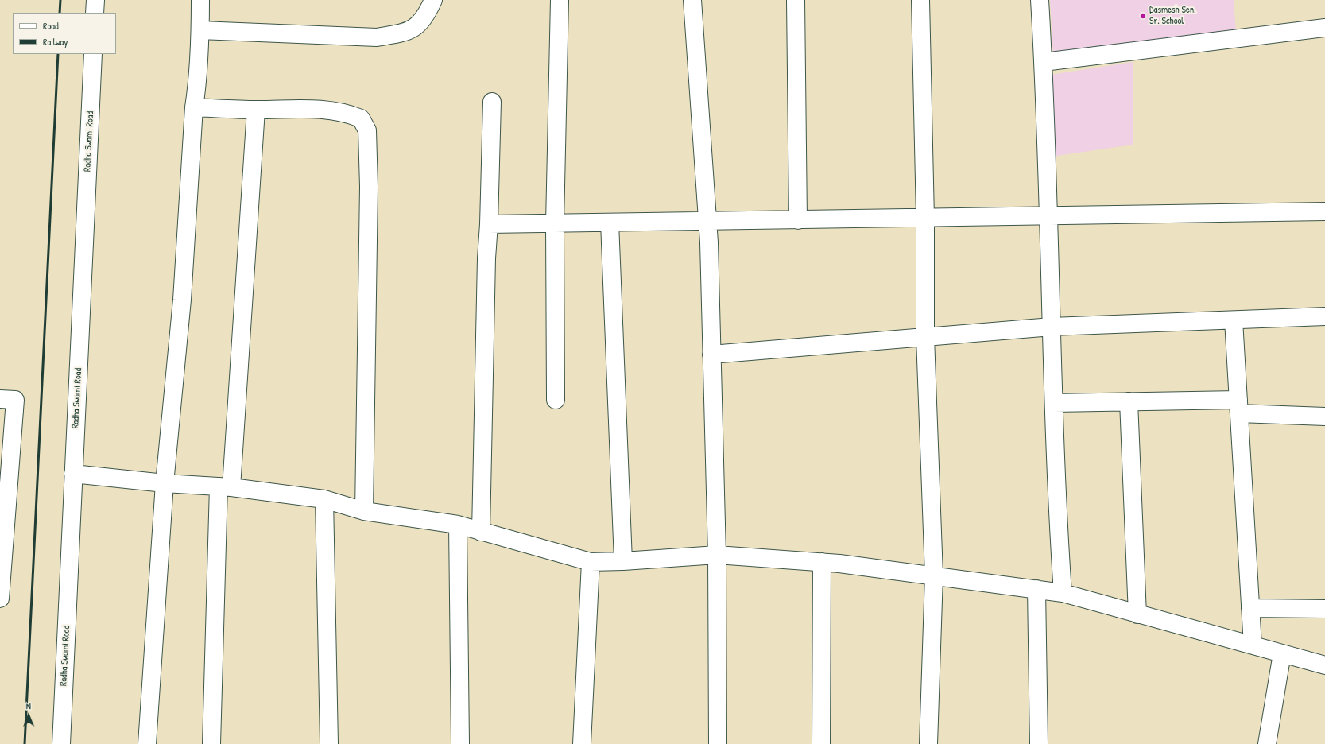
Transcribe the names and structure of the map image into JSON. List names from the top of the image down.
{
  "streets": {
    "street": ["Radha Swami Road"]
  },
  "places": ["Dasmesh Sen. Sr. School"],
  "legend": ["Road", "Railway"],
  "north": "top"
}
